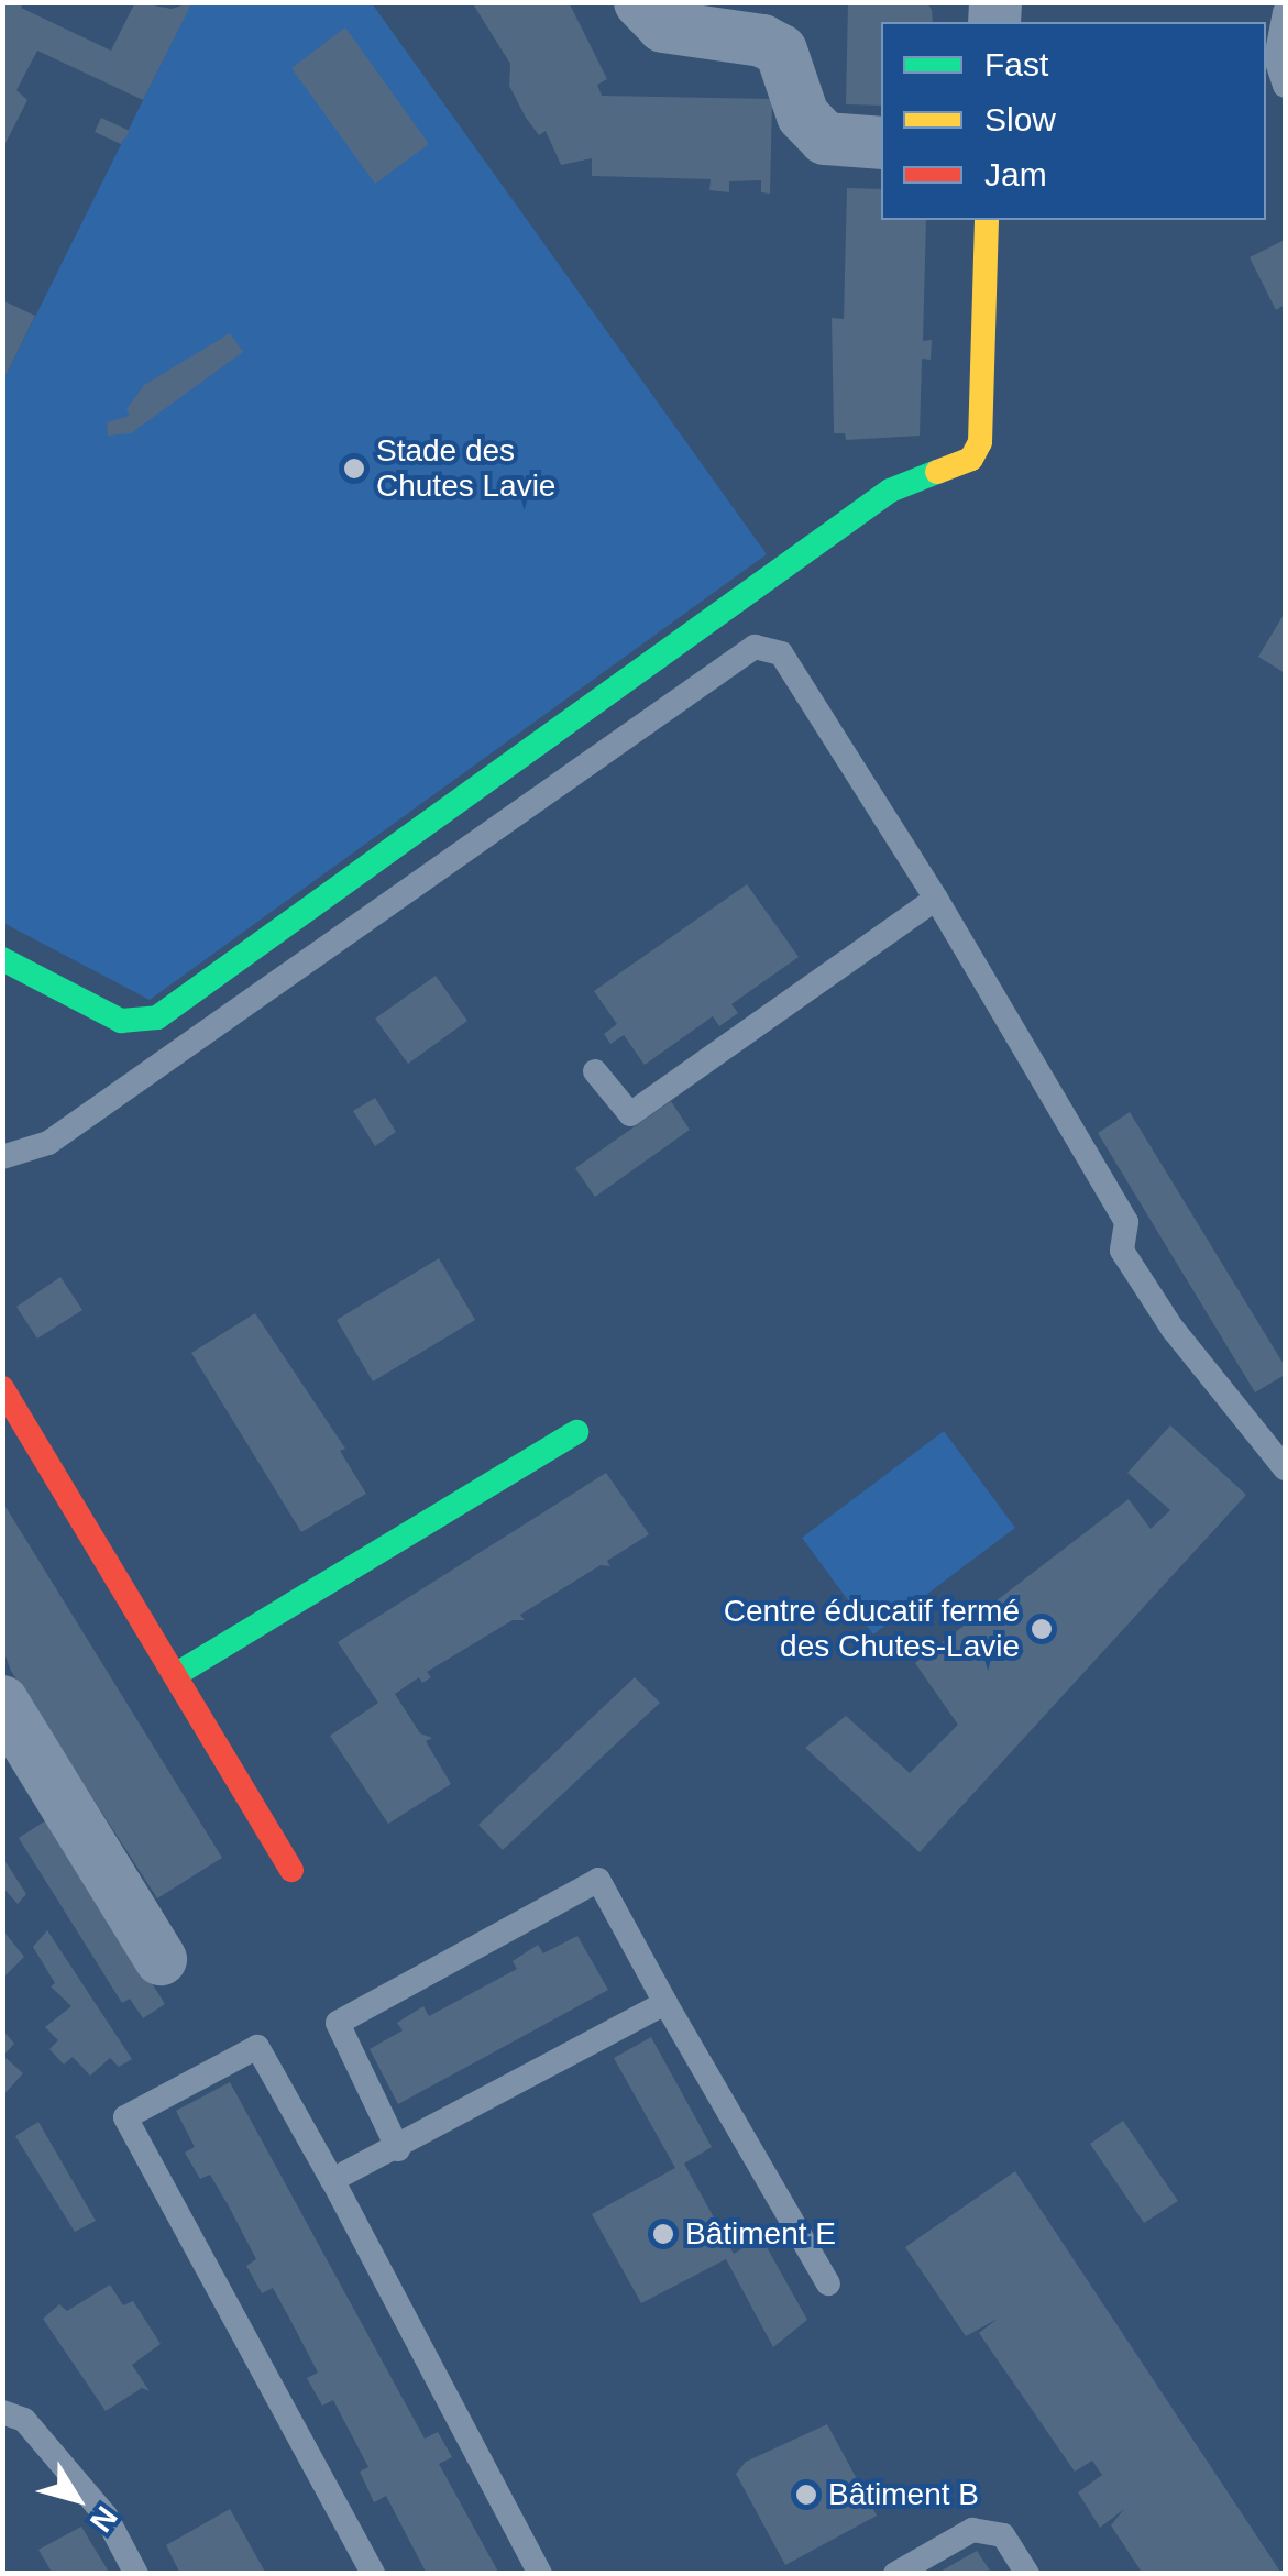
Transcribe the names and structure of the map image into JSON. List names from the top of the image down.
{
  "places": [
    "Stade des Chutes Lavie",
    "Centre éducatif fermé des Chutes-Lavie",
    "Bâtiment E",
    "Bâtiment B"
  ],
  "legend": ["Fast", "Slow", "Jam"],
  "north": "bottom right"
}
